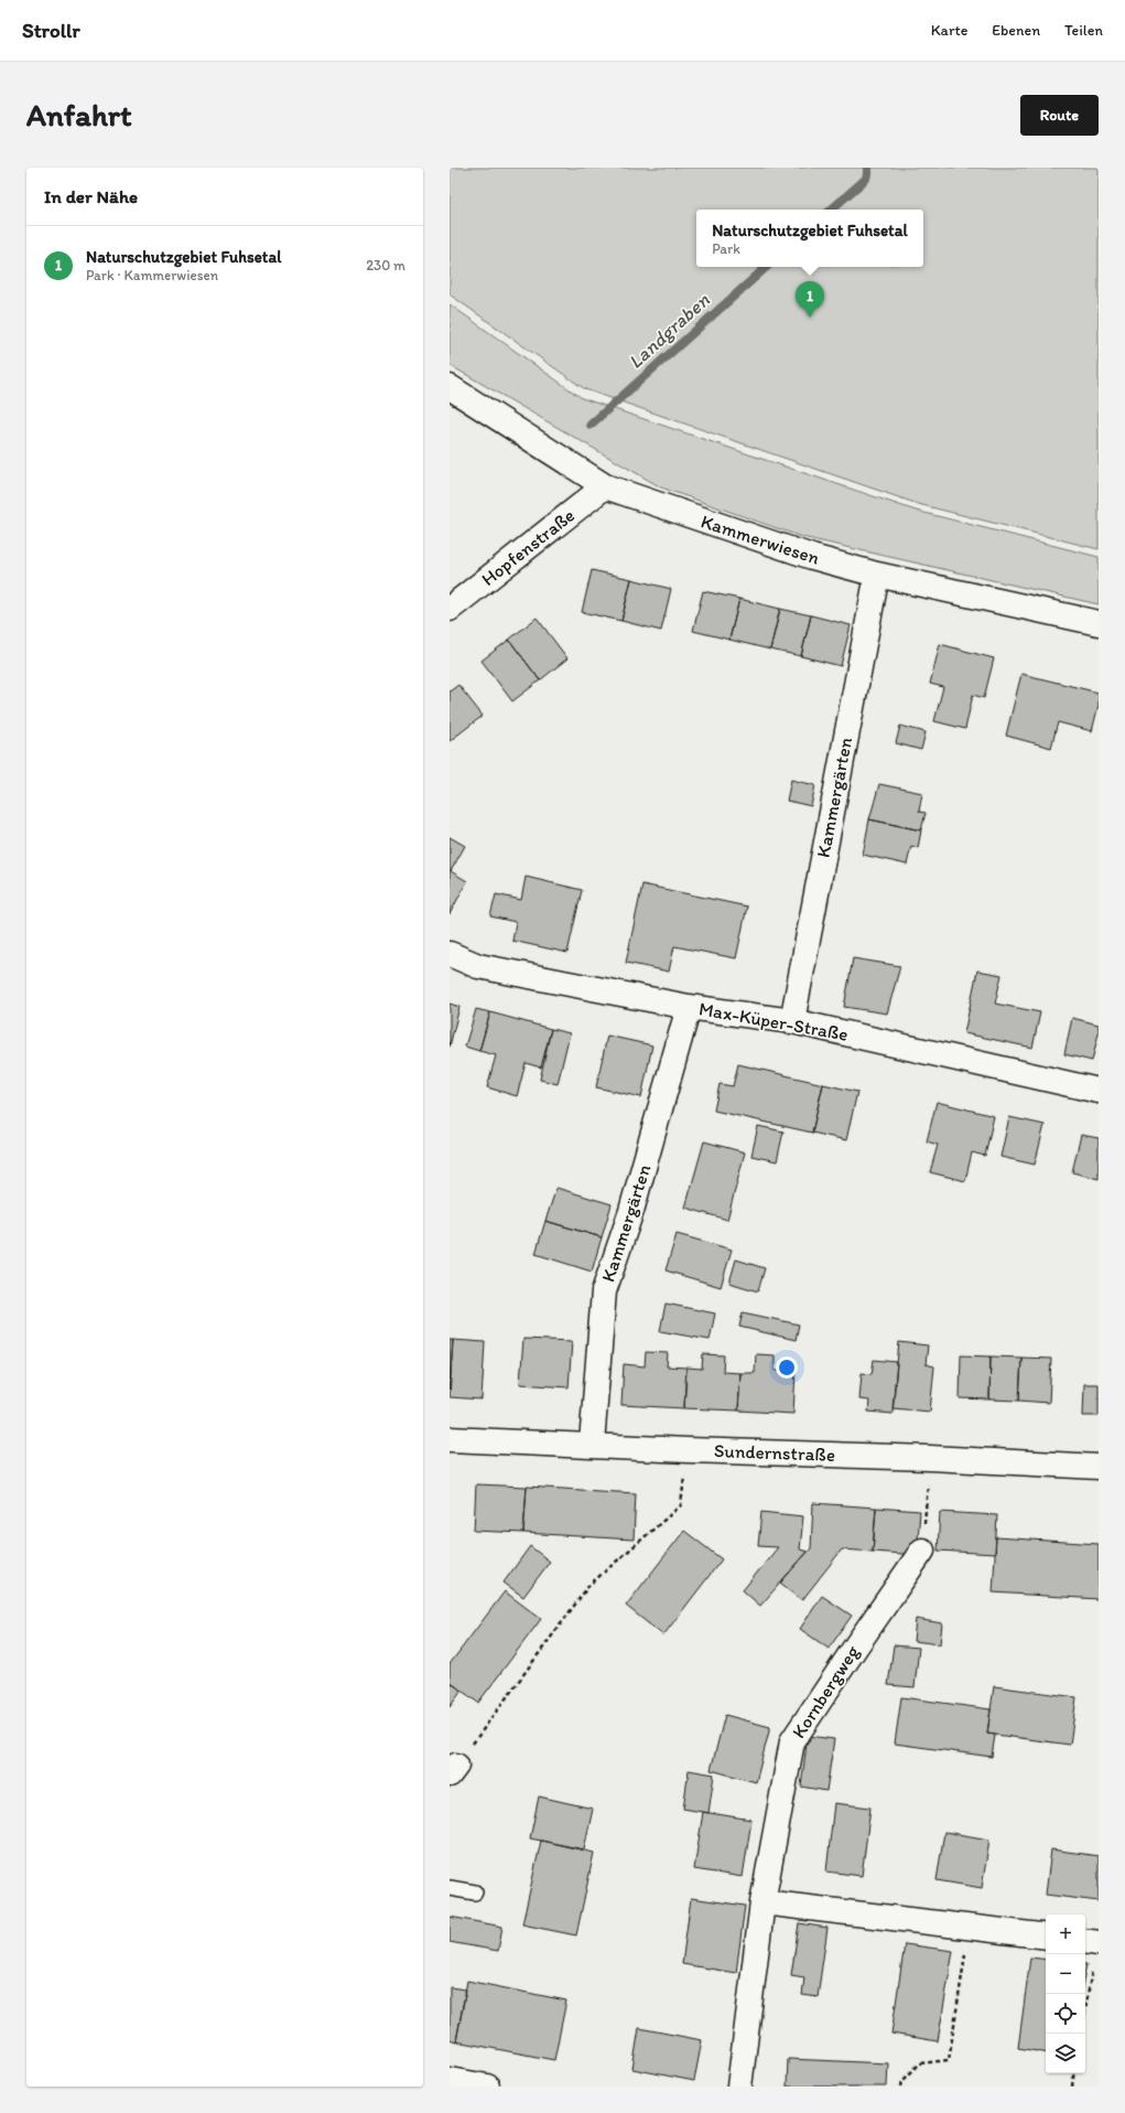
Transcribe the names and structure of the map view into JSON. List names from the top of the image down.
{
  "streets": {
    "street": [
      "Kammerwiesen",
      "Hopfenstraße",
      "Kammergärten",
      "Max-Küper-Straße",
      "Sundernstraße",
      "Kornbergweg"
    ]
  },
  "crossings": [
    ["Kammerwiesen", "Hopfenstraße"],
    ["Kammerwiesen", "Kammergärten"],
    ["Kammergärten", "Max-Küper-Straße"],
    ["Kammergärten", "Sundernstraße"]
  ],
  "water": ["Landgraben"],
  "page": {
    "header": "Strollr",
    "nav": ["Karte", "Ebenen", "Teilen"],
    "buttons": "Route",
    "title": "Anfahrt",
    "heading": "In der Nähe",
    "popup": ["Naturschutzgebiet Fuhsetal", "Park"],
    "list": [
      {
        "mark": "1",
        "name": "Naturschutzgebiet Fuhsetal",
        "note": "Park · Kammerwiesen",
        "value": "230 m"
      }
    ],
    "pins": "1",
    "map_buttons": ["+", "−"]
  }
}
